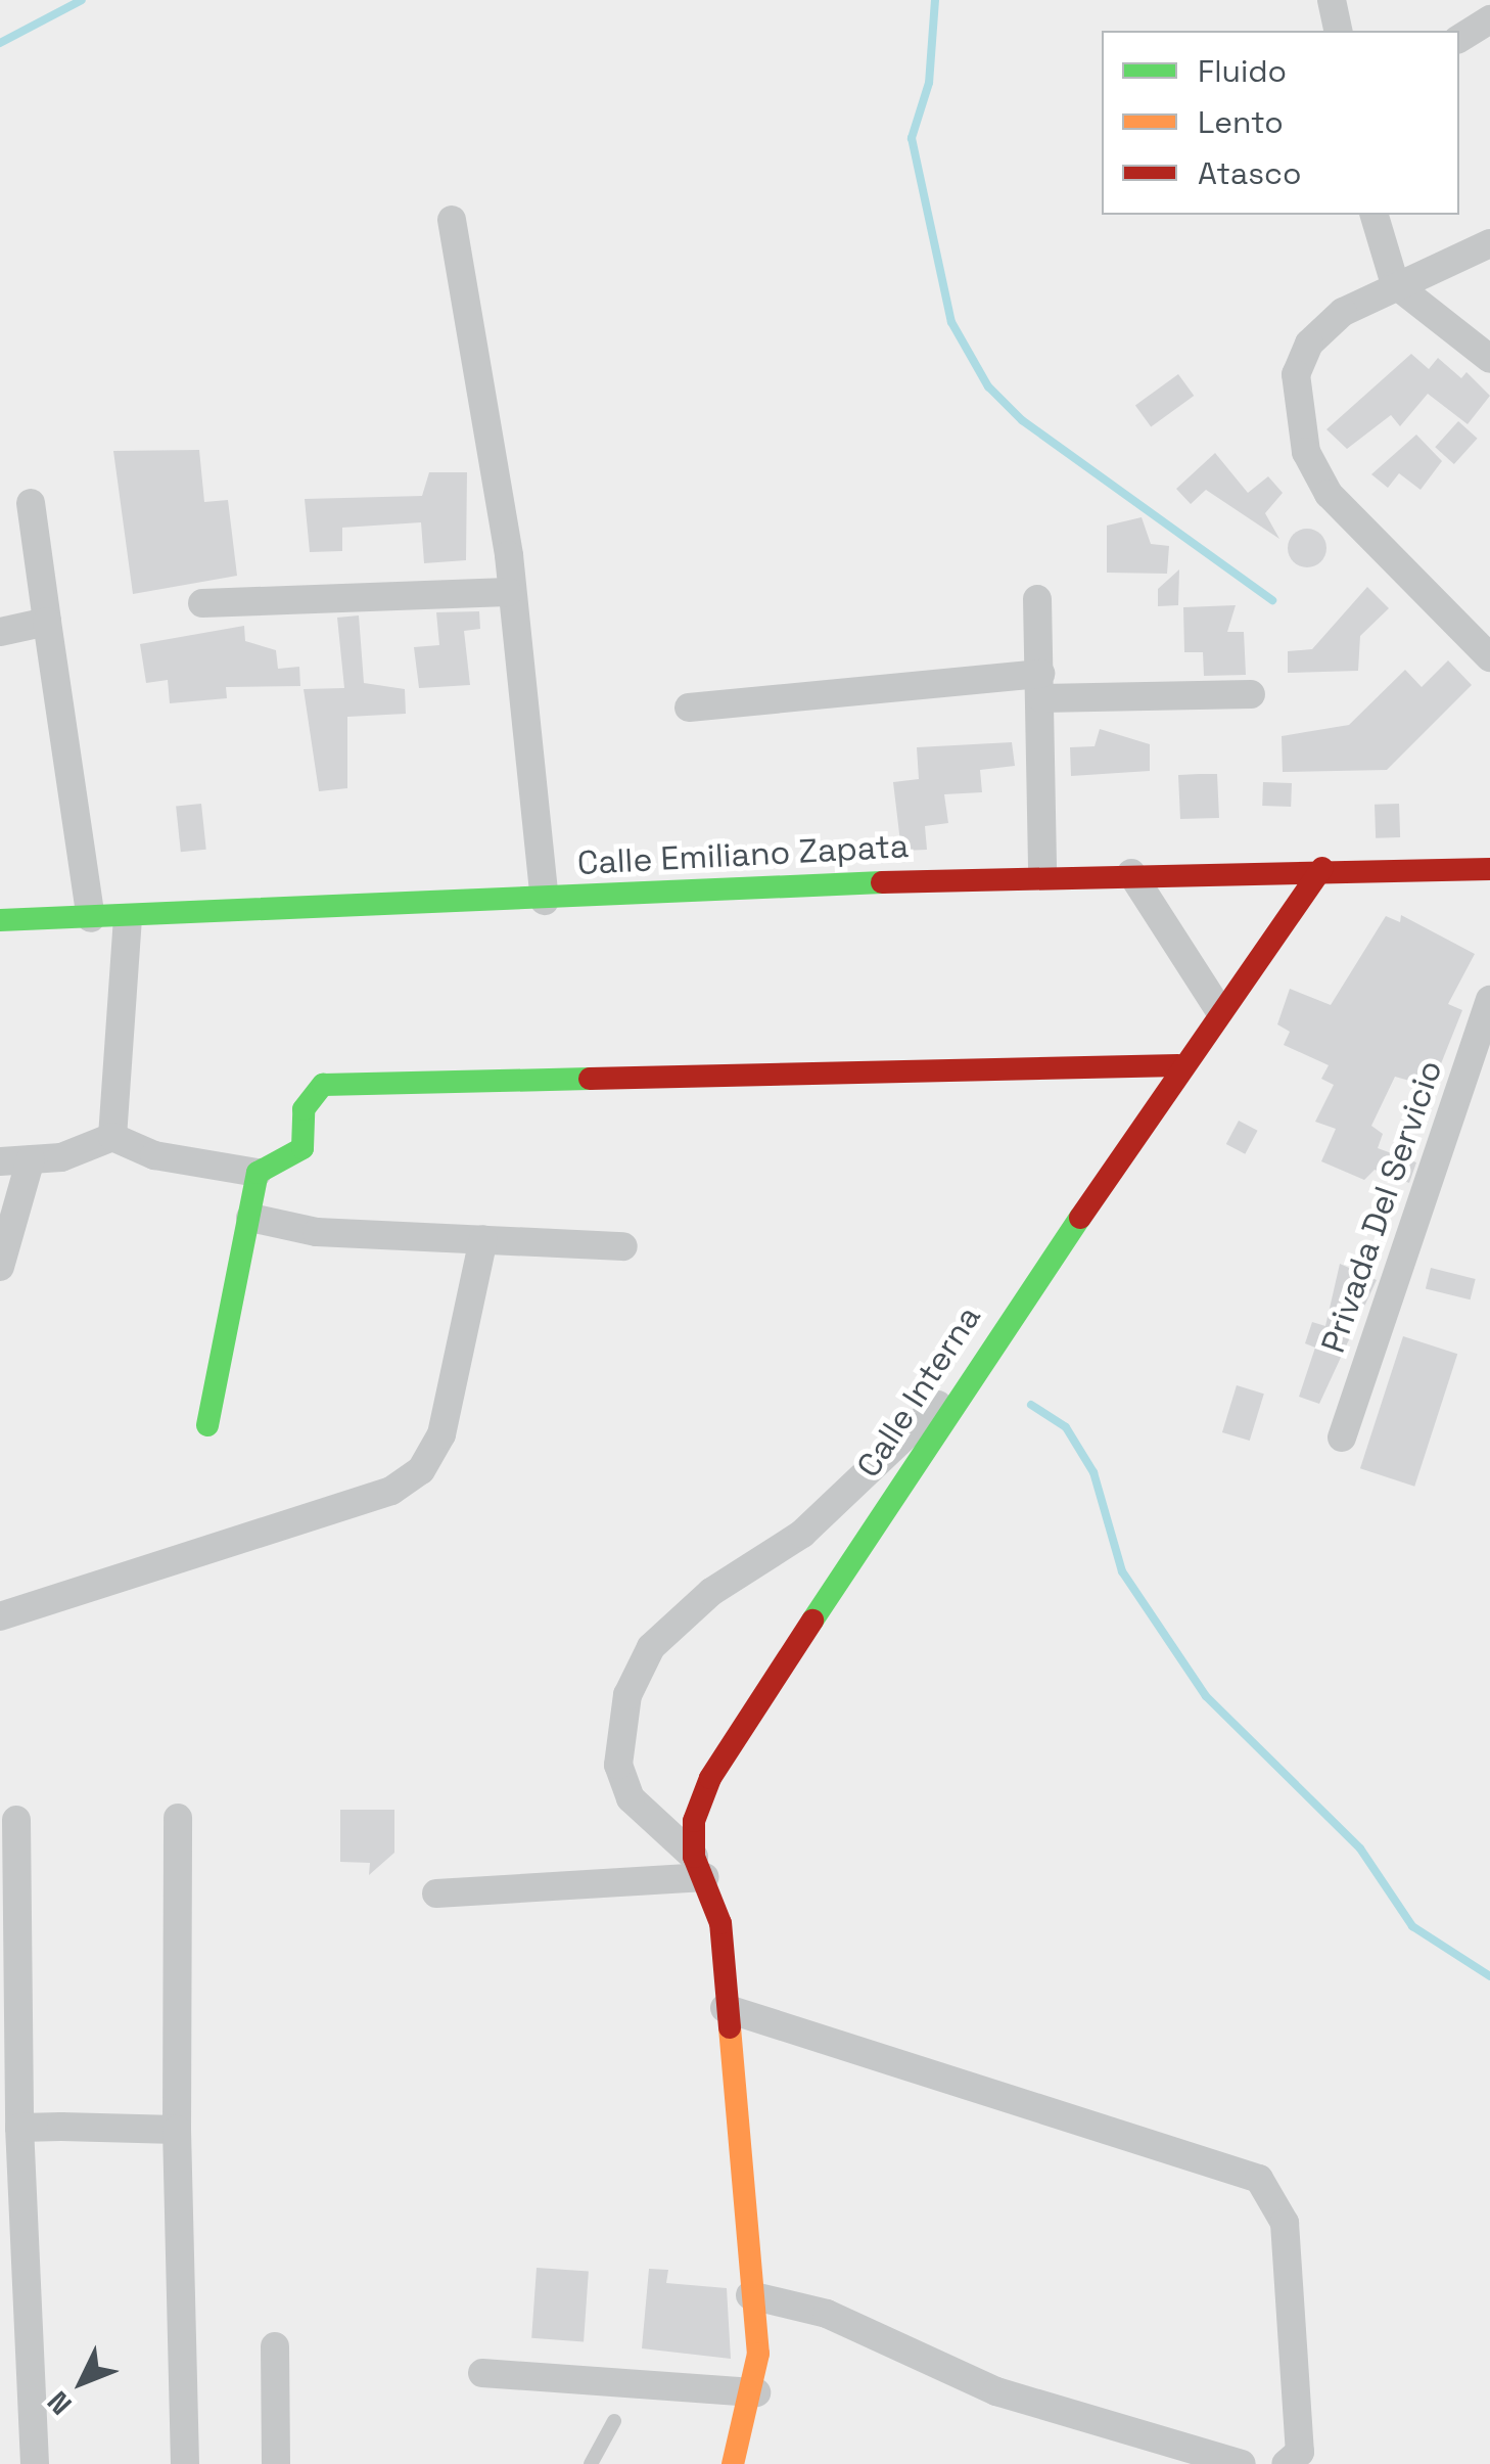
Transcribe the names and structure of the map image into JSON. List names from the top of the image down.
{
  "streets": {
    "street": ["Calle Emiliano Zapata", "Privada Del Servicio", "Calle Interna"]
  },
  "crossings": [
    ["Calle Emiliano Zapata", "Calle Interna"]
  ],
  "legend": ["Fluido", "Lento", "Atasco"],
  "north": "bottom left"
}
